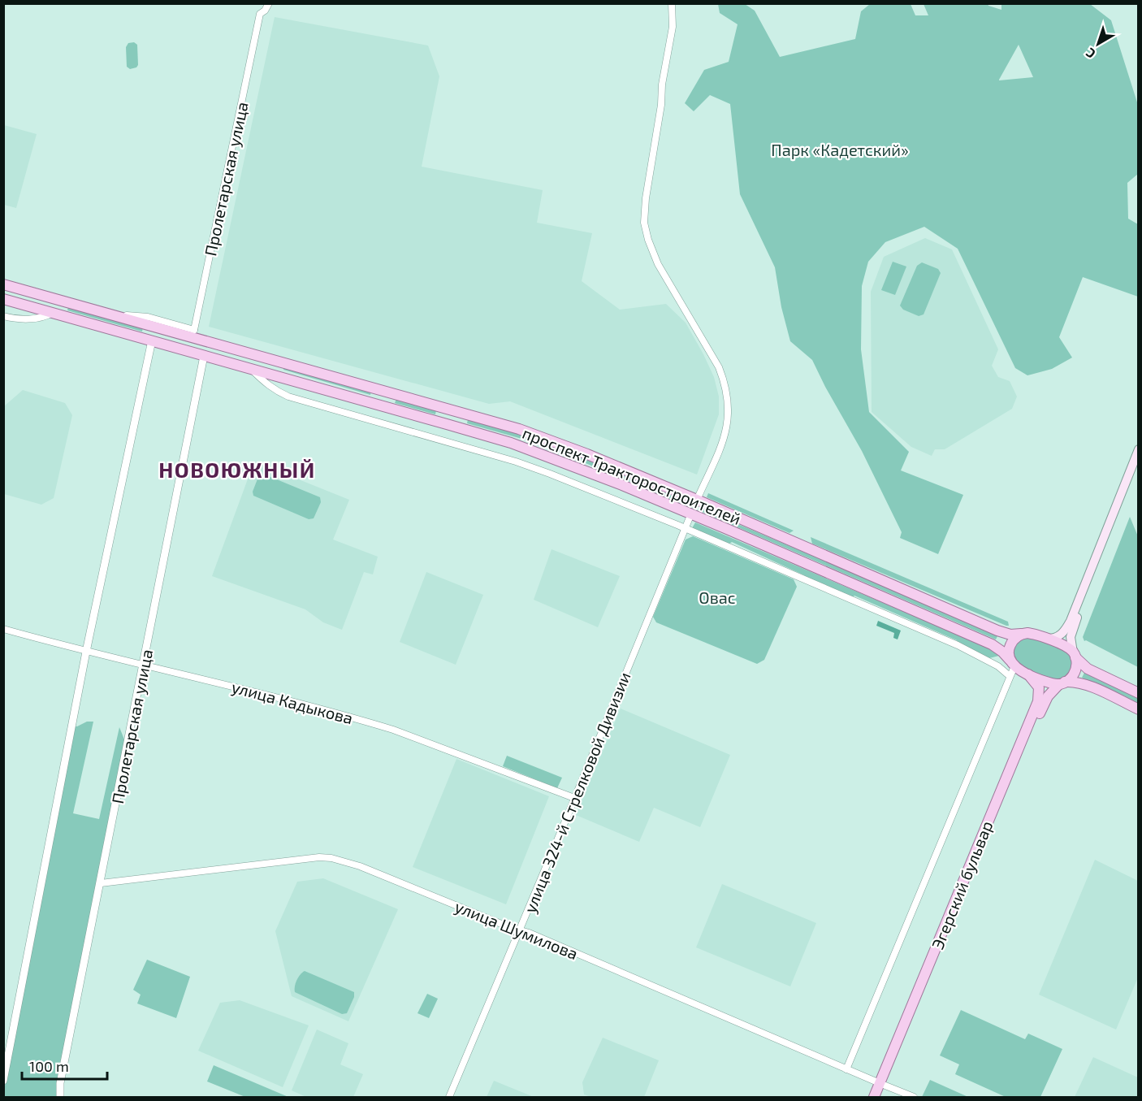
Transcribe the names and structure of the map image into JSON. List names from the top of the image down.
{
  "streets": {
    "main road": ["проспект Тракторостроителей", "Эгерский бульвар"],
    "street": [
      "Пролетарская улица",
      "улица Кадыкова",
      "улица 324-й Стрелковой Дивизии",
      "улица Шумилова"
    ]
  },
  "crossings": [
    ["Пролетарская улица", "проспект Тракторостроителей"],
    ["Пролетарская улица", "улица Кадыкова"],
    ["Пролетарская улица", "улица Шумилова"],
    ["проспект Тракторостроителей", "улица 324-й Стрелковой Дивизии"],
    ["проспект Тракторостроителей", "Эгерский бульвар"],
    ["улица Кадыкова", "улица 324-й Стрелковой Дивизии"],
    ["улица 324-й Стрелковой Дивизии", "улица Шумилова"],
    ["Эгерский бульвар", "улица Шумилова"]
  ],
  "districts": ["НОВОЮЖНЫЙ"],
  "parks": ["Парк «Кадетский»", "Овас"],
  "scale_bar": "100 m",
  "north": "bottom left"
}
